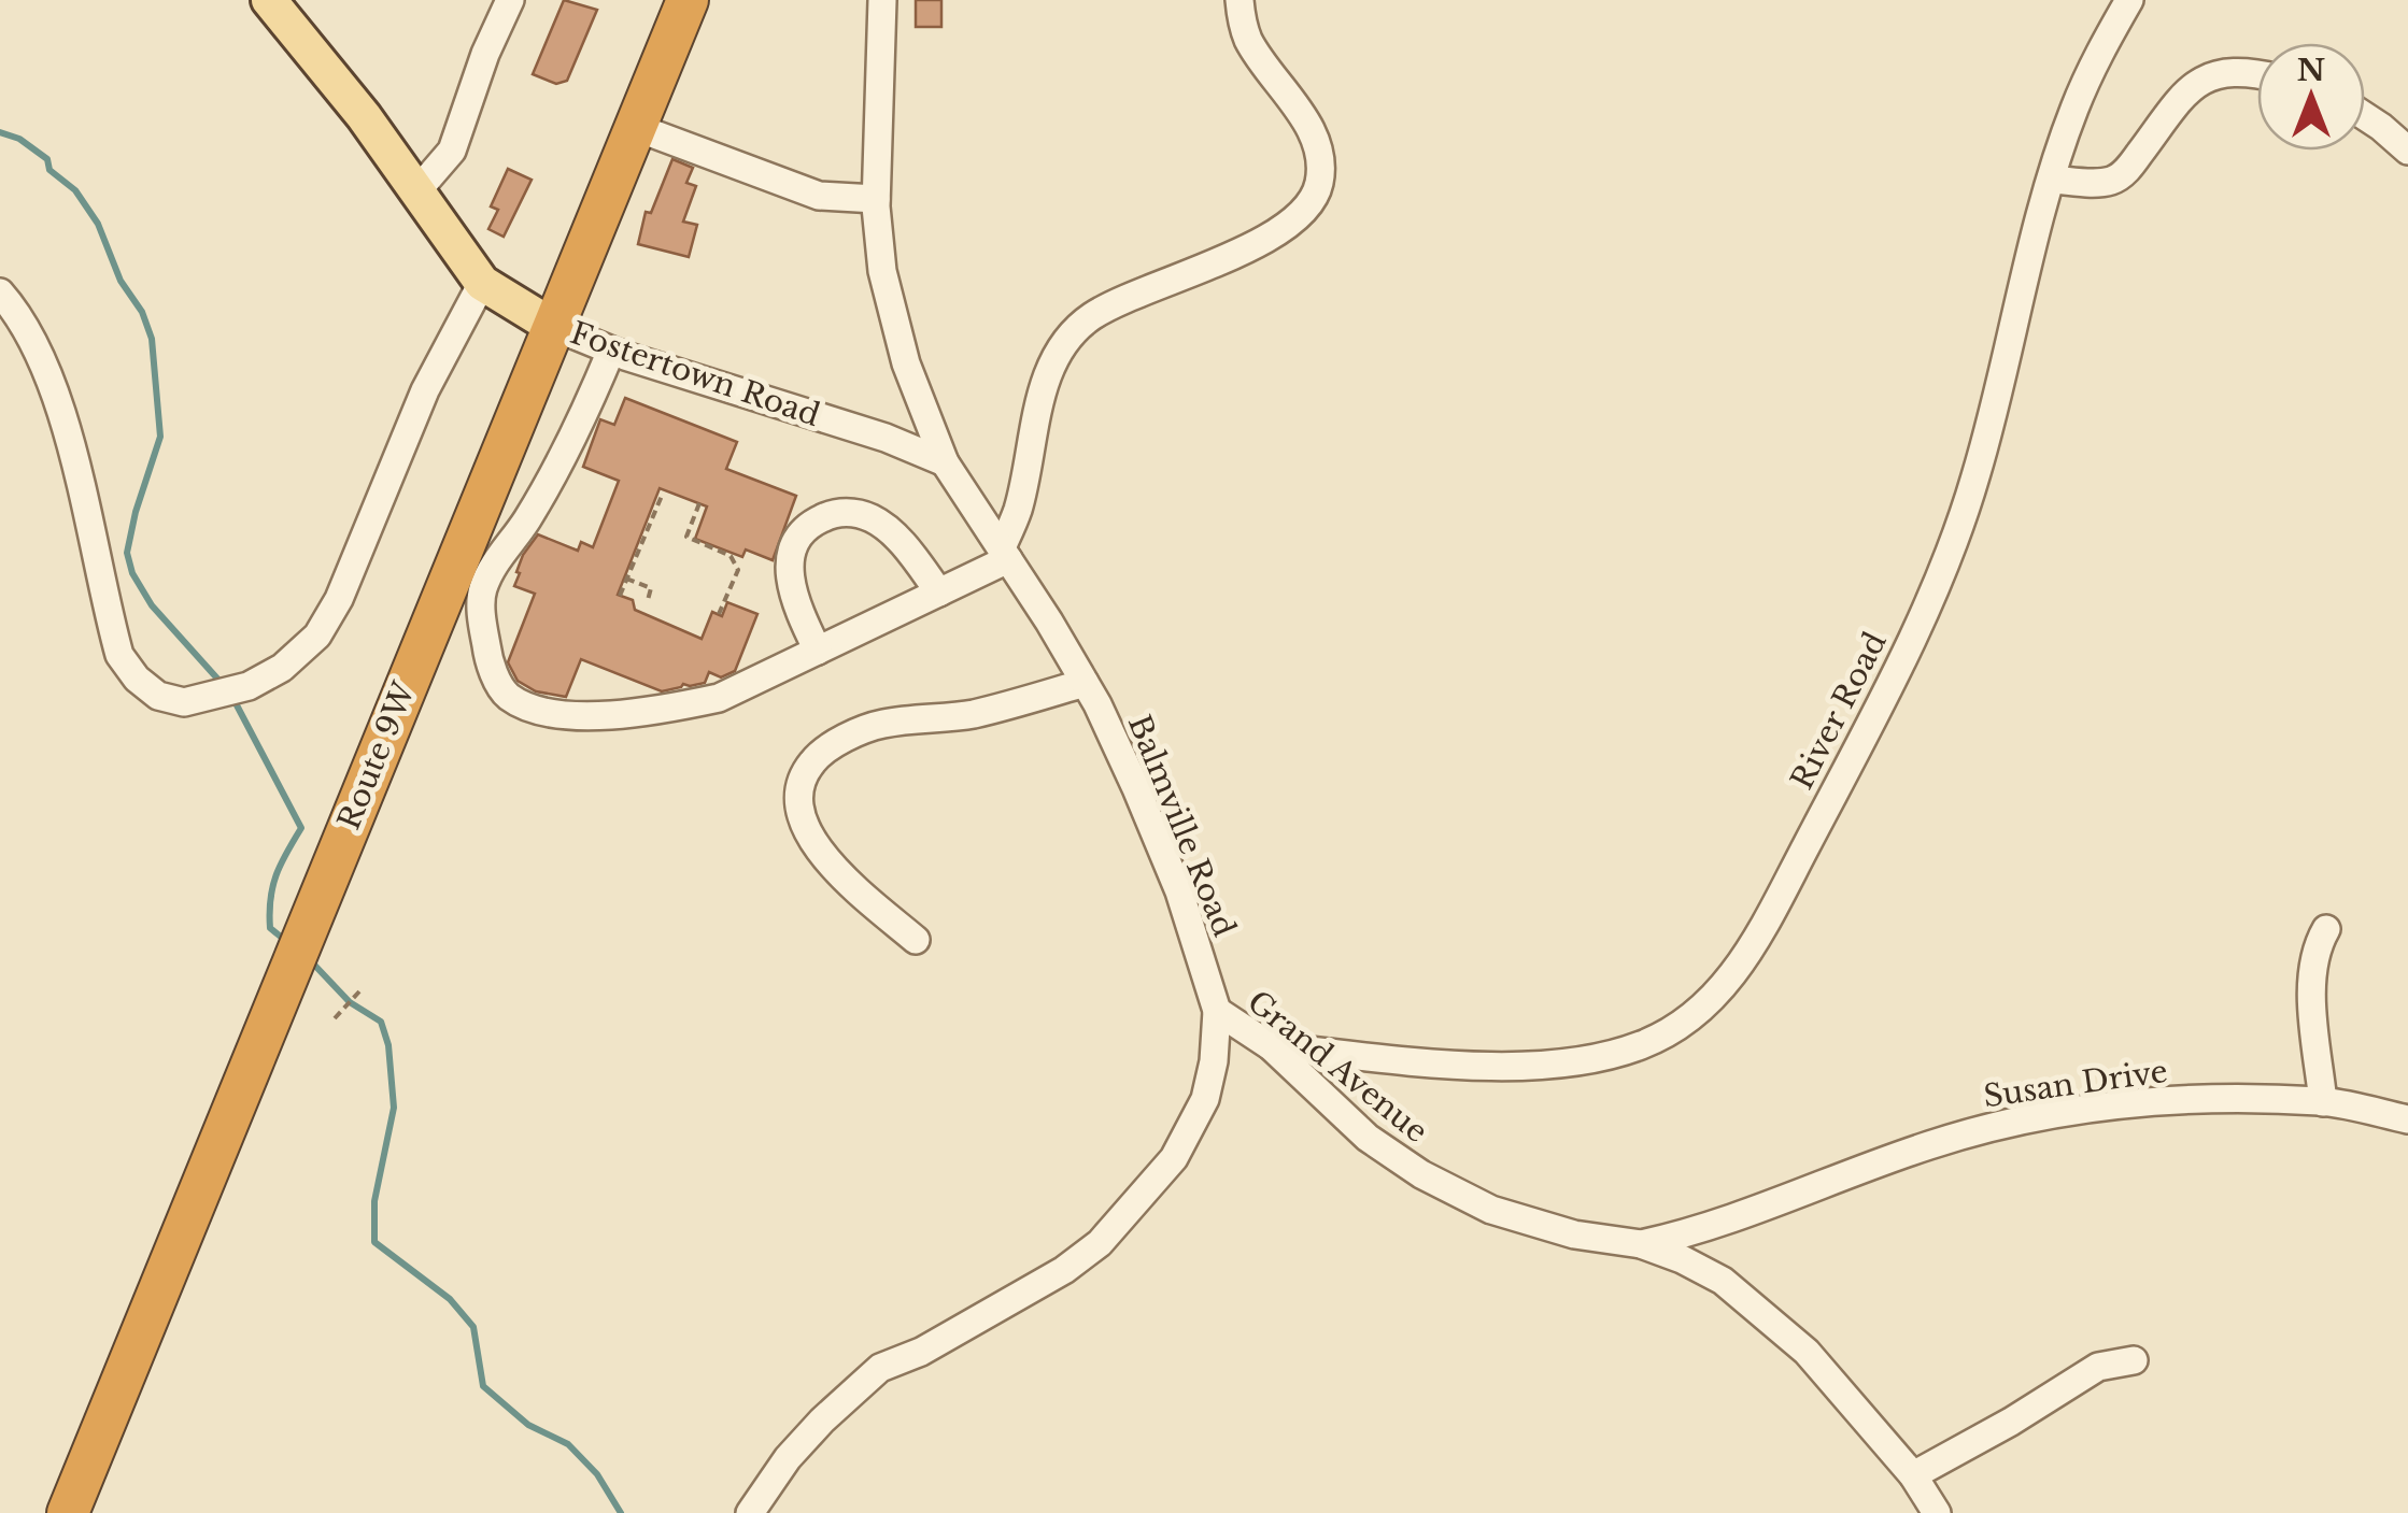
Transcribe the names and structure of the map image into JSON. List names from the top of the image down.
{
  "streets": {
    "highway": ["Route 9W"],
    "main road": ["Fostertown Road"],
    "street": [
      "River Road",
      "Balmville Road",
      "Grand Avenue",
      "Susan Drive"
    ]
  },
  "crossings": [
    ["Fostertown Road", "Route 9W"],
    ["Fostertown Road", "Balmville Road"],
    ["River Road", "Grand Avenue"],
    ["Balmville Road", "Grand Avenue"],
    ["Grand Avenue", "Susan Drive"]
  ],
  "north": "top"
}
